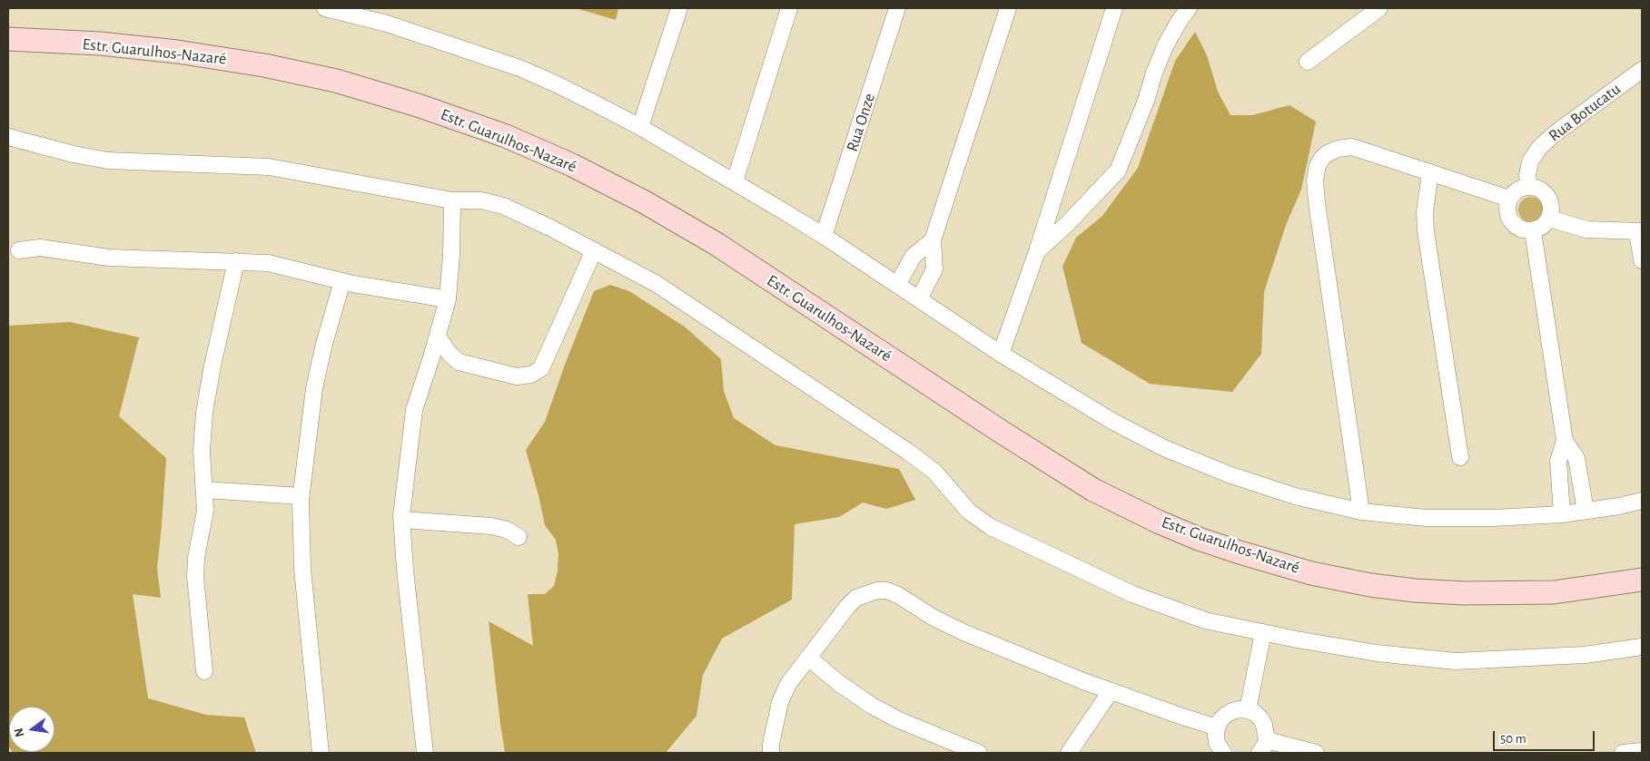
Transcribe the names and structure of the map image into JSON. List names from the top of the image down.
{
  "streets": {
    "main road": ["Estr. Guarulhos-Nazaré"],
    "street": ["Rua Botucatu", "Rua Onze"]
  },
  "scale_bar": "50 m",
  "north": "left"
}
